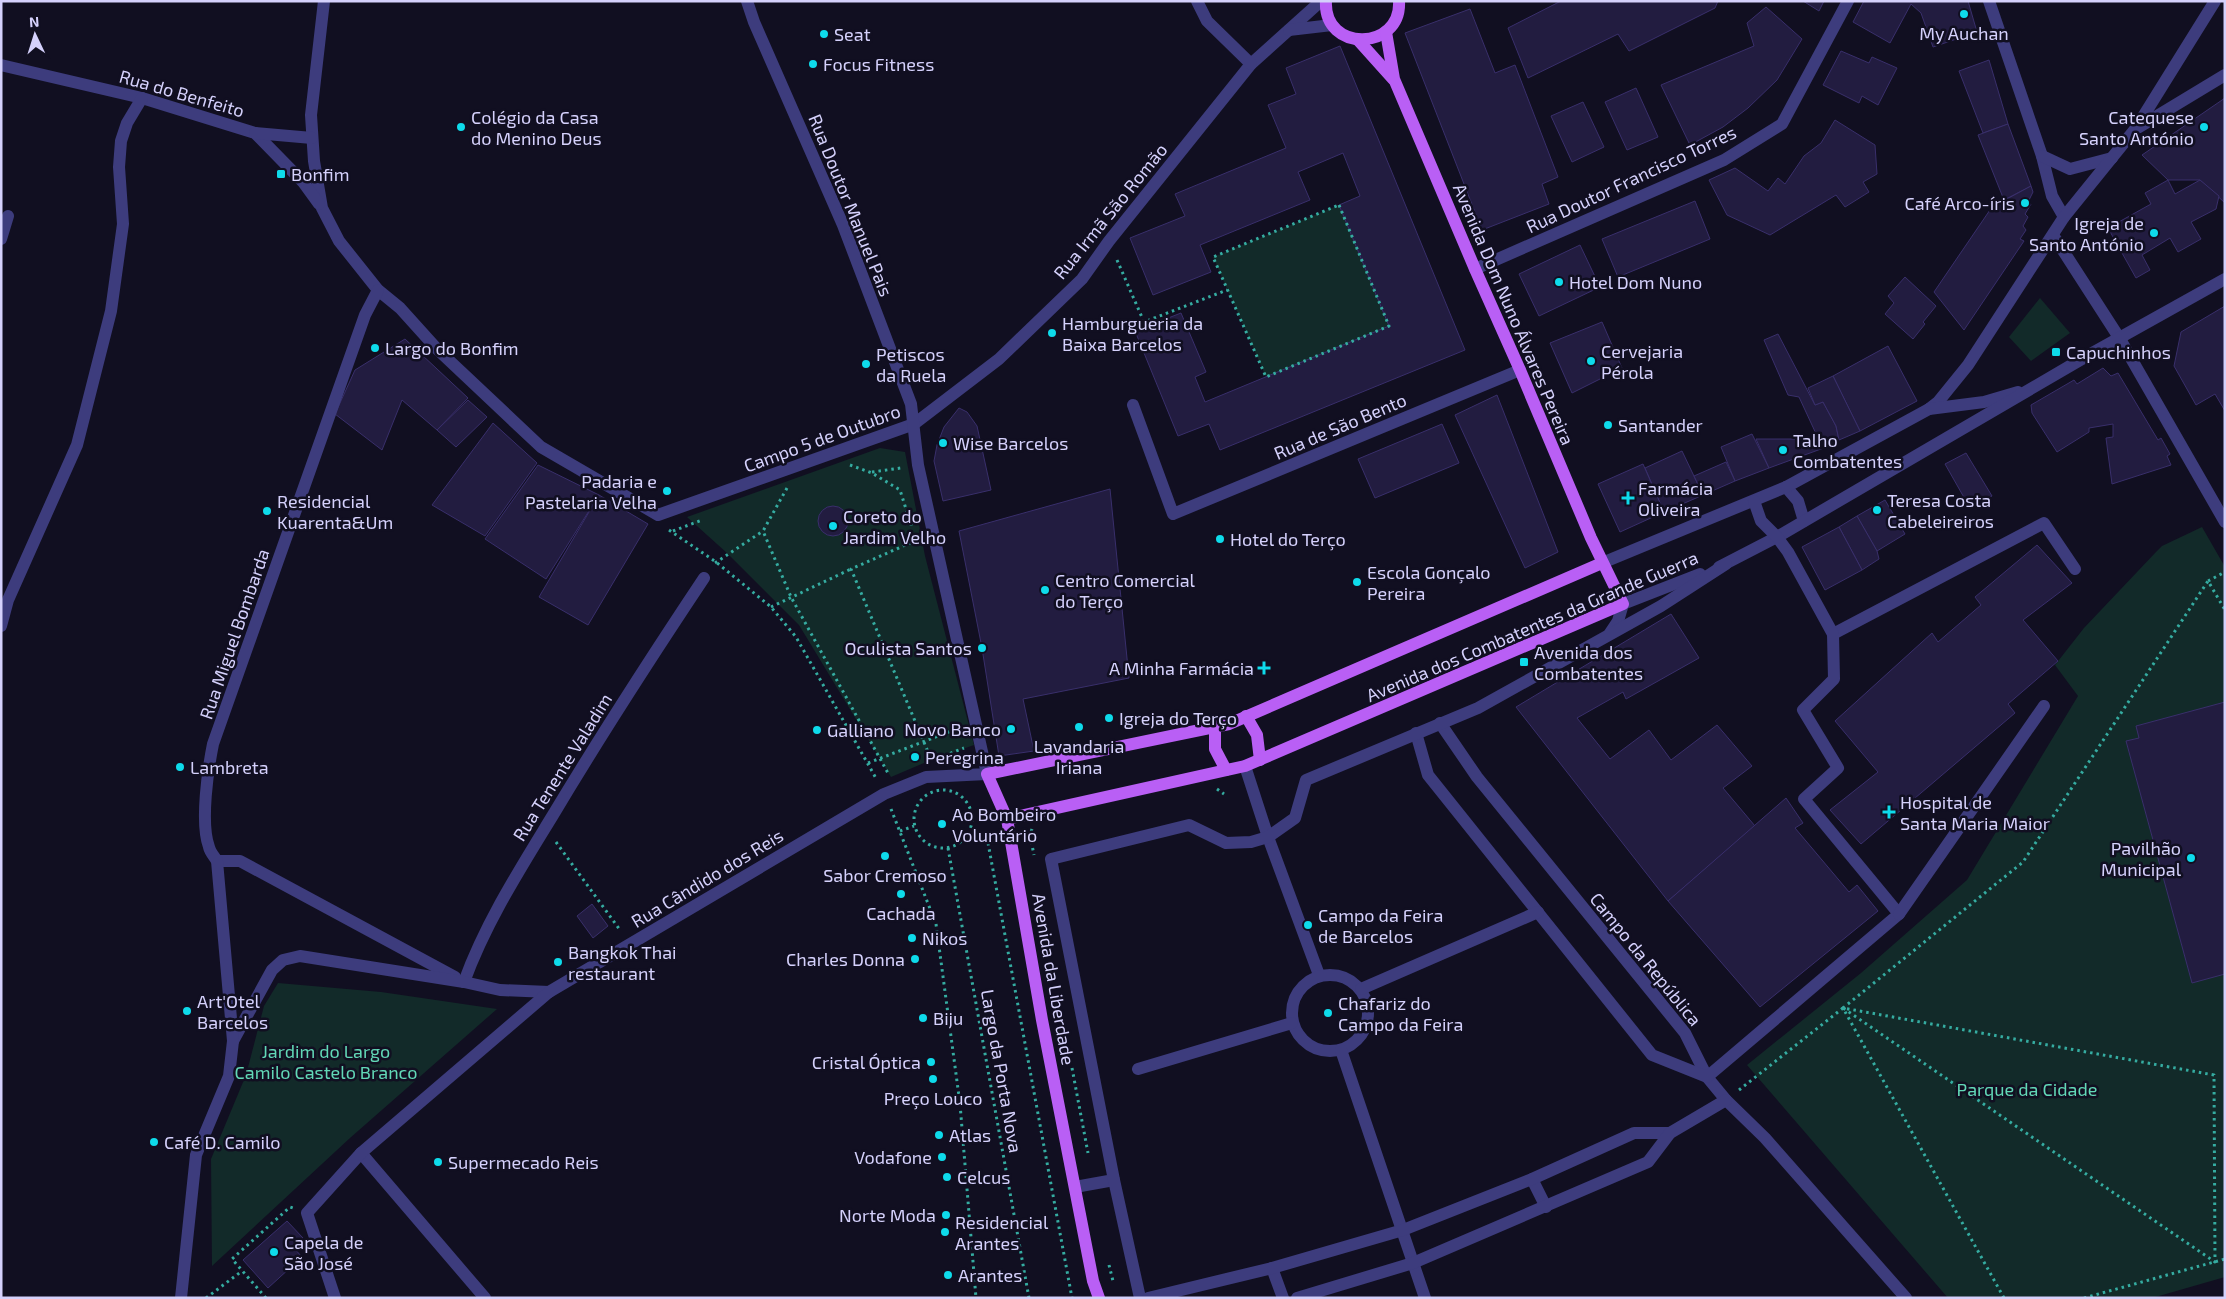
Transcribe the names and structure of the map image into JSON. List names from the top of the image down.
{
  "streets": {
    "main road": ["Avenida Dom Nuno Álvares Pereira", "Avenida dos Combatentes da Grande Guerra", "Avenida da Liberdade"],
    "street": [
      "Rua do Benfeito",
      "Rua Doutor Francisco Torres",
      "Rua Doutor Manuel Pais",
      "Rua Irmã São Romão",
      "Rua de São Bento",
      "Campo 5 de Outubro",
      "Rua Miguel Bombarda",
      "Rua Tenente Valadim",
      "Rua Cândido dos Reis",
      "Campo da República"
    ],
    "path": ["Largo da Porta Nova"]
  },
  "crossings": [
    ["Rua Doutor Francisco Torres", "Avenida Dom Nuno Álvares Pereira"],
    ["Rua Doutor Manuel Pais", "Rua Irmã São Romão"],
    ["Rua Doutor Manuel Pais", "Campo 5 de Outubro"],
    ["Rua Irmã São Romão", "Campo 5 de Outubro"],
    ["Avenida Dom Nuno Álvares Pereira", "Rua de São Bento"],
    ["Avenida Dom Nuno Álvares Pereira", "Avenida dos Combatentes da Grande Guerra"],
    ["Campo 5 de Outubro", "Avenida dos Combatentes da Grande Guerra"],
    ["Campo 5 de Outubro", "Rua Miguel Bombarda"],
    ["Campo 5 de Outubro", "Rua Cândido dos Reis"],
    ["Campo 5 de Outubro", "Avenida da Liberdade"],
    ["Avenida dos Combatentes da Grande Guerra", "Rua Cândido dos Reis"],
    ["Avenida dos Combatentes da Grande Guerra", "Avenida da Liberdade"],
    ["Rua Cândido dos Reis", "Avenida da Liberdade"]
  ],
  "parks": ["Jardim do Largo Camilo Castelo Branco", "Parque da Cidade"],
  "places": {
    "other": [
      "My Auchan",
      "Seat",
      "Focus Fitness",
      "Colégio da Casa do Menino Deus",
      "Catequese Santo António",
      "Café Arco-íris",
      "Igreja de Santo António",
      "Hotel Dom Nuno",
      "Hamburgueria da Baixa Barcelos",
      "Largo do Bonfim",
      "Cervejaria Pérola",
      "Petiscos da Ruela",
      "Santander",
      "Wise Barcelos",
      "Talho Combatentes",
      "Padaria e Pastelaria Velha",
      "Teresa Costa Cabeleireiros",
      "Residencial Kuarenta&Um",
      "Coreto do Jardim Velho",
      "Hotel do Terço",
      "Escola Gonçalo Pereira",
      "Centro Comercial do Terço",
      "Oculista Santos",
      "Igreja do Terço",
      "Lavandaria Iriana",
      "Novo Banco",
      "Galliano",
      "Peregrina",
      "Lambreta",
      "Ao Bombeiro Voluntário",
      "Sabor Cremoso",
      "Pavilhão Municipal",
      "Cachada",
      "Campo da Feira de Barcelos",
      "Nikos",
      "Charles Donna",
      "Bangkok Thai restaurant",
      "Art'Otel Barcelos",
      "Chafariz do Campo da Feira",
      "Biju",
      "Cristal Óptica",
      "Preço Louco",
      "Atlas",
      "Café D. Camilo",
      "Vodafone",
      "Supermecado Reis",
      "Celcus",
      "Norte Moda",
      "Residencial Arantes",
      "Capela de São José",
      "Arantes"
    ],
    "transit": ["Bonfim", "Capuchinhos", "Avenida dos Combatentes"],
    "health": ["Farmácia Oliveira", "A Minha Farmácia", "Hospital de Santa Maria Maior"]
  },
  "north": "top"
}
